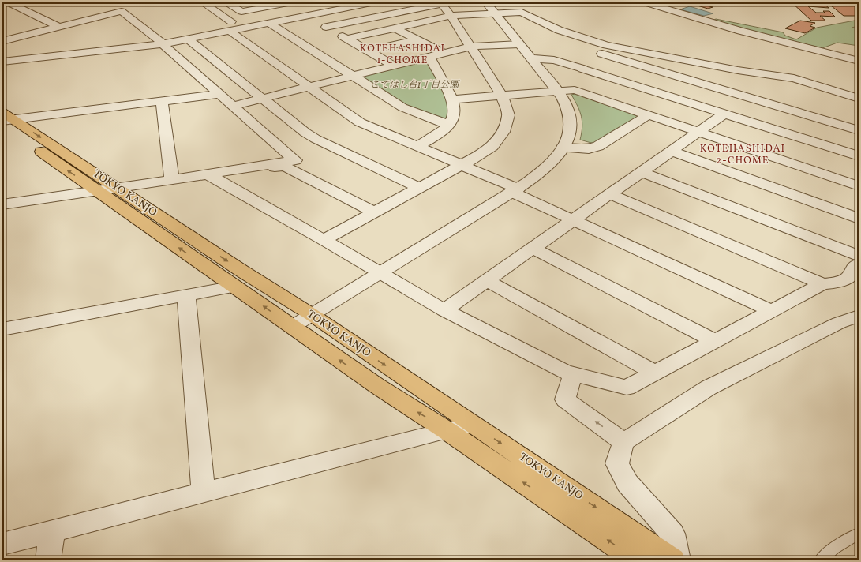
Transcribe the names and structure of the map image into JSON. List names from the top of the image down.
{
  "streets": {
    "highway": ["TOKYO KANJO"]
  },
  "districts": ["KOTEHASHIDAI 1-CHOME", "KOTEHASHIDAI 2-CHOME"],
  "parks": ["こてはし台1丁目公園"]
}
